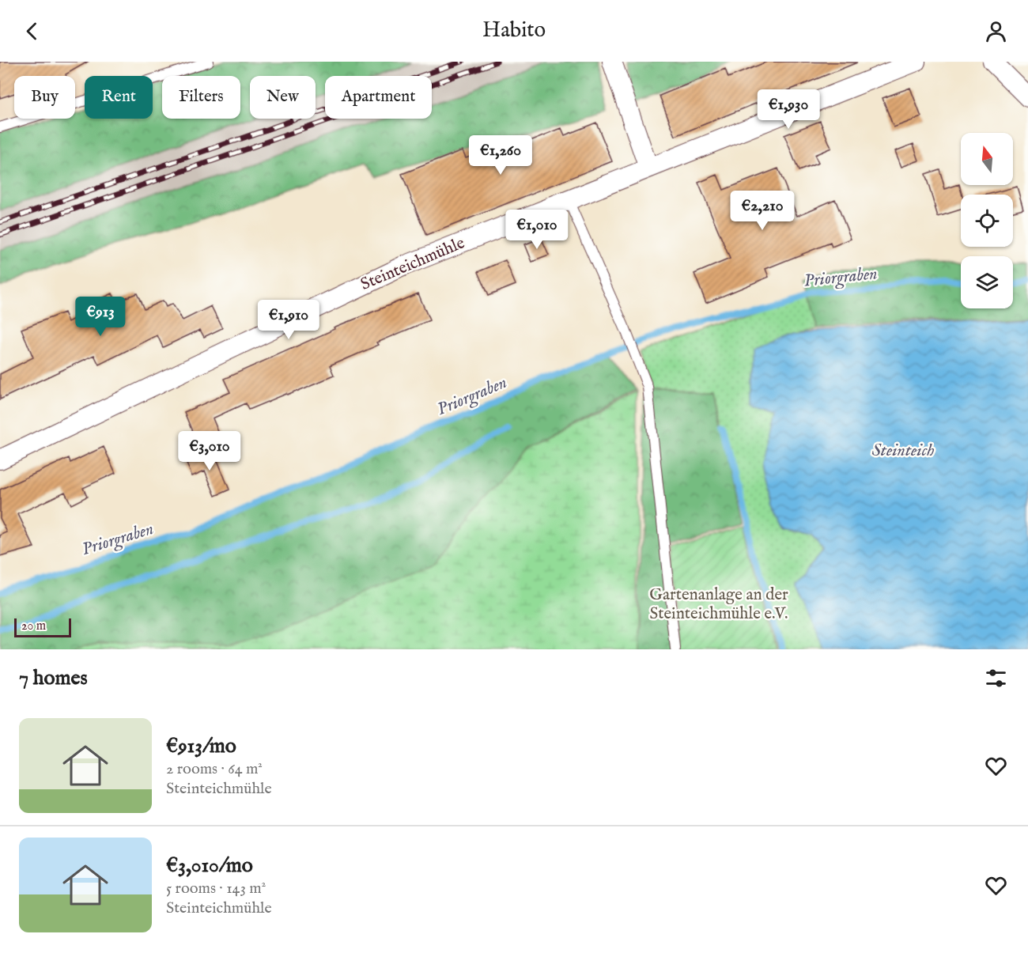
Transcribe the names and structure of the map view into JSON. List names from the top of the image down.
{
  "streets": {
    "street": ["Steinteichmühle"]
  },
  "water": ["Priorgraben", "Steinteich"],
  "parks": ["Gartenanlage an der Steinteichmühle e.V."],
  "scale_bar": "20 m",
  "north": "top",
  "page": {
    "header": "Habito",
    "chip": [
      "Buy",
      "Rent",
      "Filters",
      "New",
      "Apartment"
    ],
    "price": [
      "€1,930",
      "€1,260",
      "€2,210",
      "€1,010",
      "€913",
      "€1,910",
      "€3,010"
    ],
    "scale": "20 m",
    "heading": "7 homes",
    "list": [
      {
        "name": "€913/mo",
        "note": "2 rooms · 64 m² · Steinteichmühle"
      },
      {
        "name": "€3,010/mo",
        "note": "5 rooms · 143 m² · Steinteichmühle"
      }
    ]
  }
}
